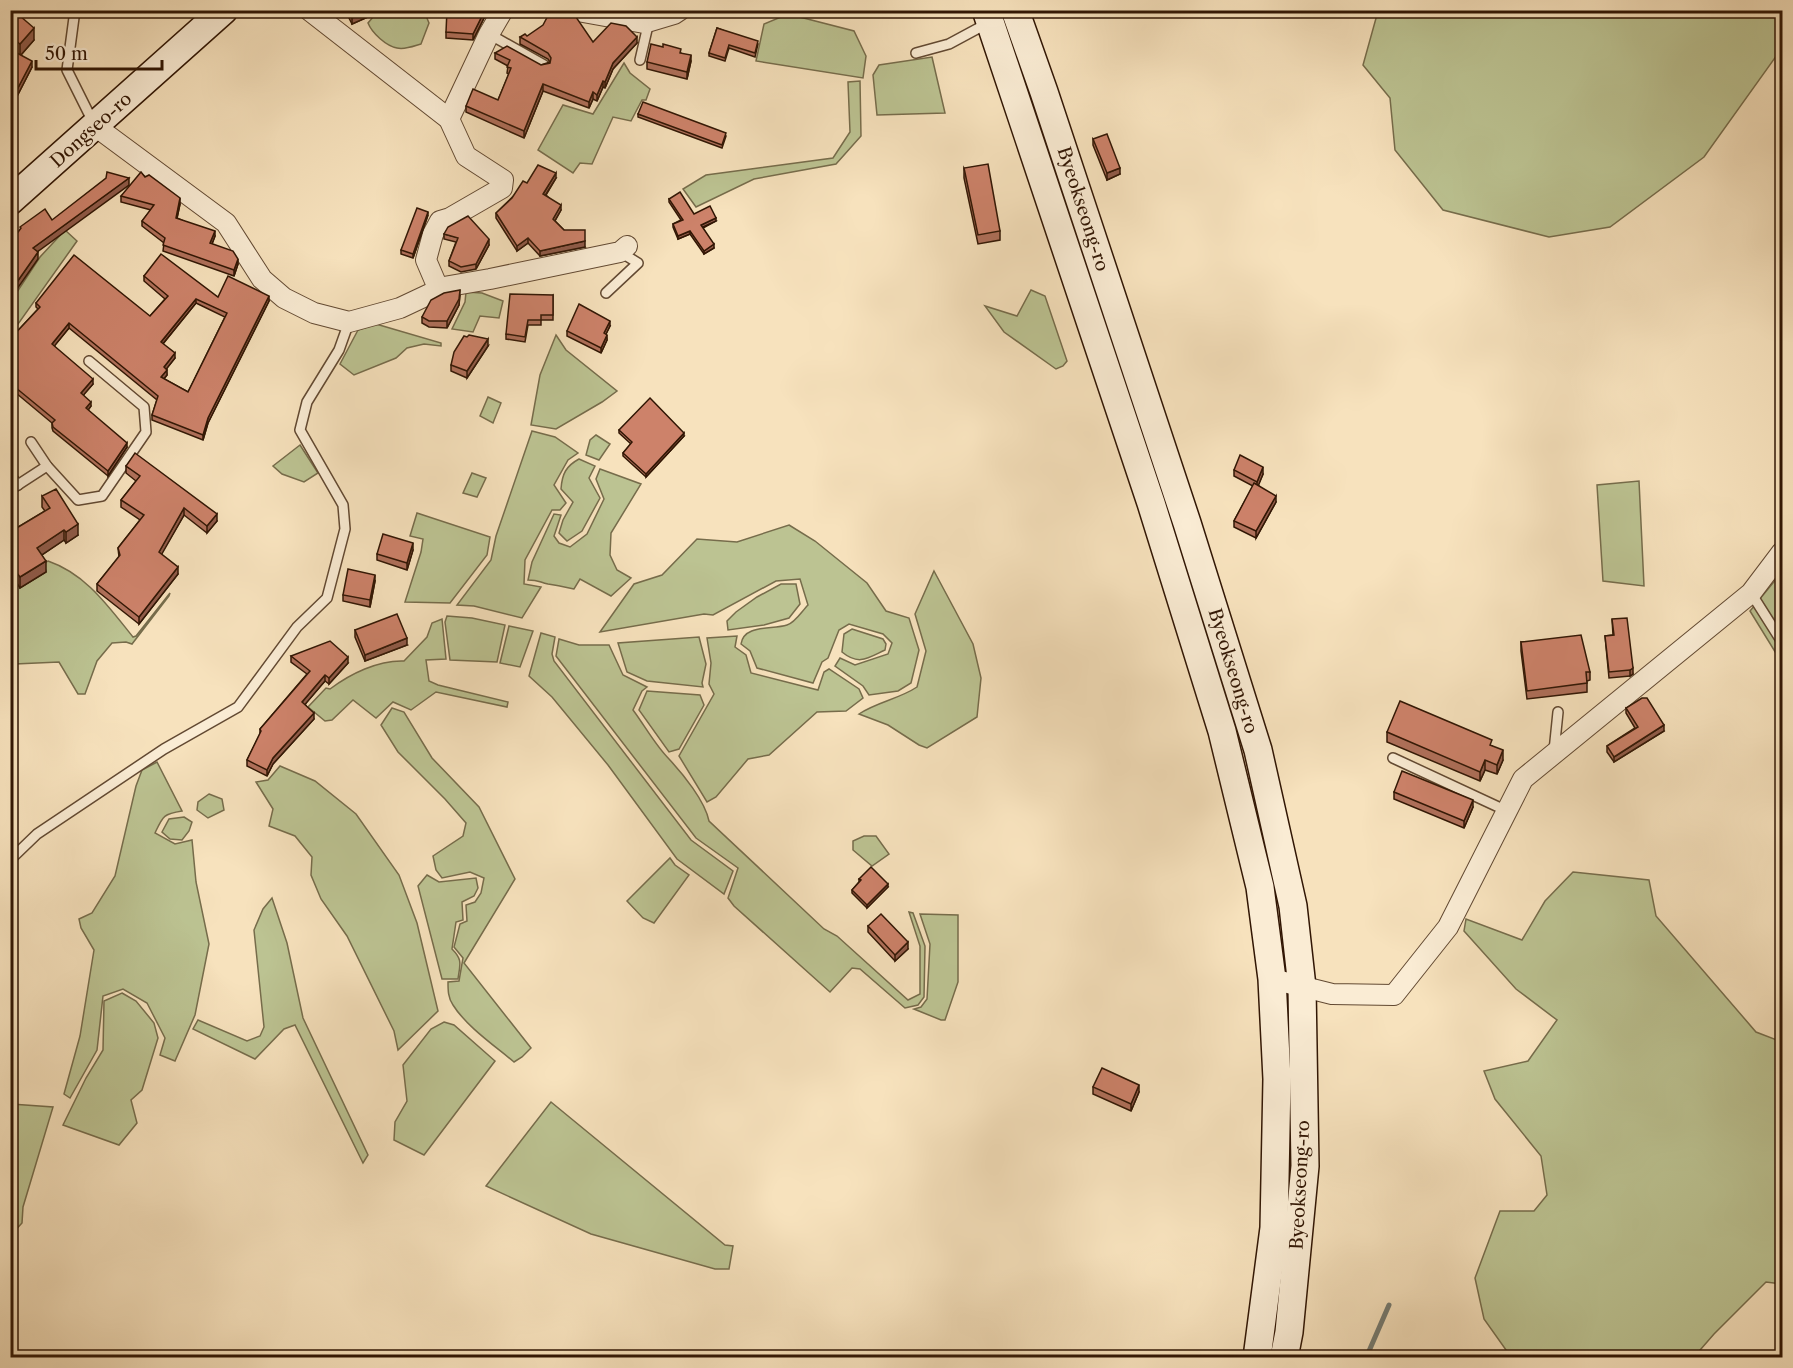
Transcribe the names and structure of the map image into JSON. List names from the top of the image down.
{
  "streets": {
    "main road": ["Dongseo-ro", "Byeokseong-ro"]
  },
  "scale_bar": "50 m"
}
